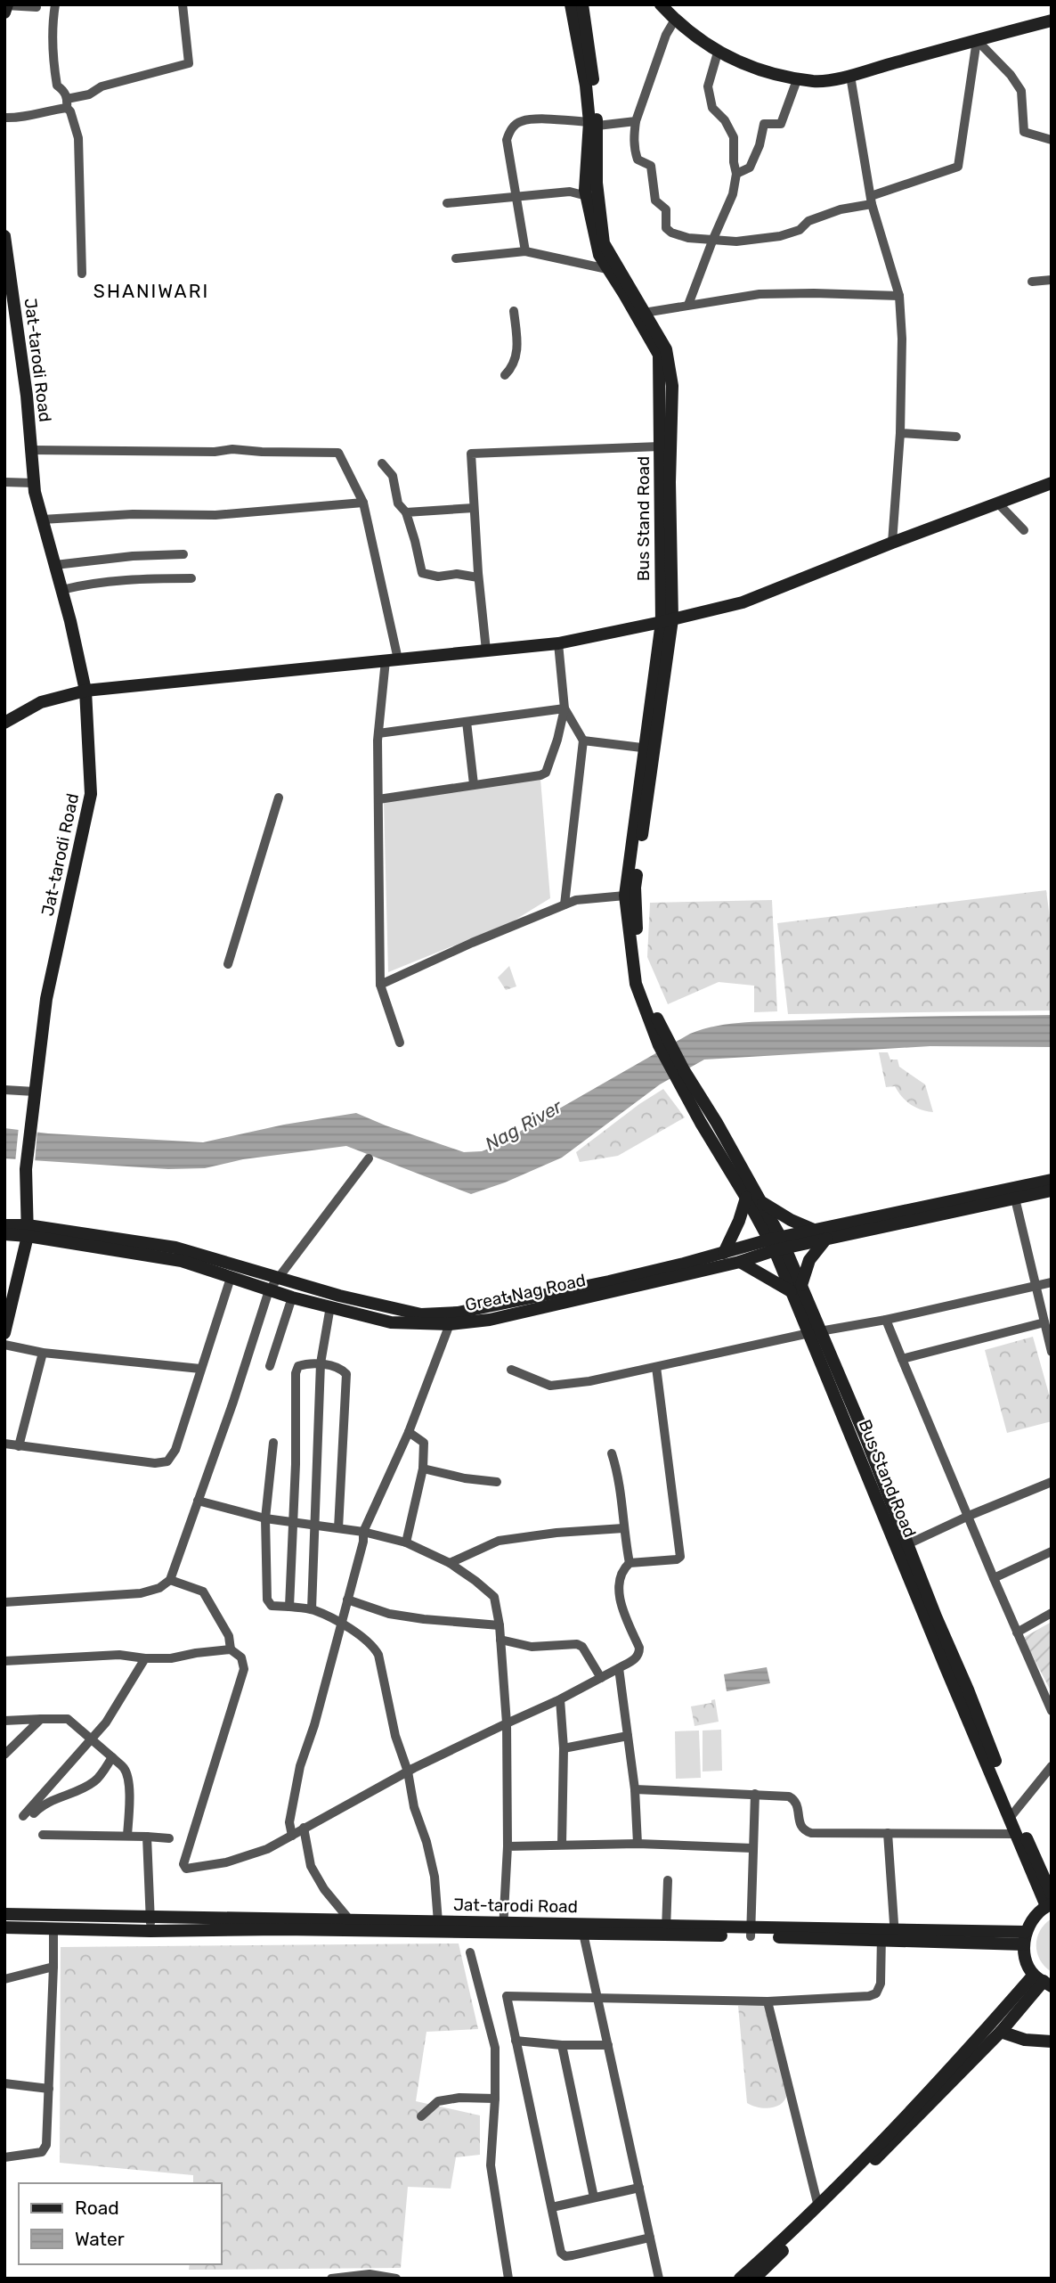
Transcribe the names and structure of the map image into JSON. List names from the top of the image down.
{
  "streets": {
    "main road": ["Jat-tarodi Road", "Bus Stand Road", "Great Nag Road"]
  },
  "crossings": [
    ["Jat-tarodi Road", "Great Nag Road"],
    ["Bus Stand Road", "Great Nag Road"]
  ],
  "districts": ["SHANIWARI"],
  "water": ["Nag River"],
  "legend": ["Road", "Water"]
}
